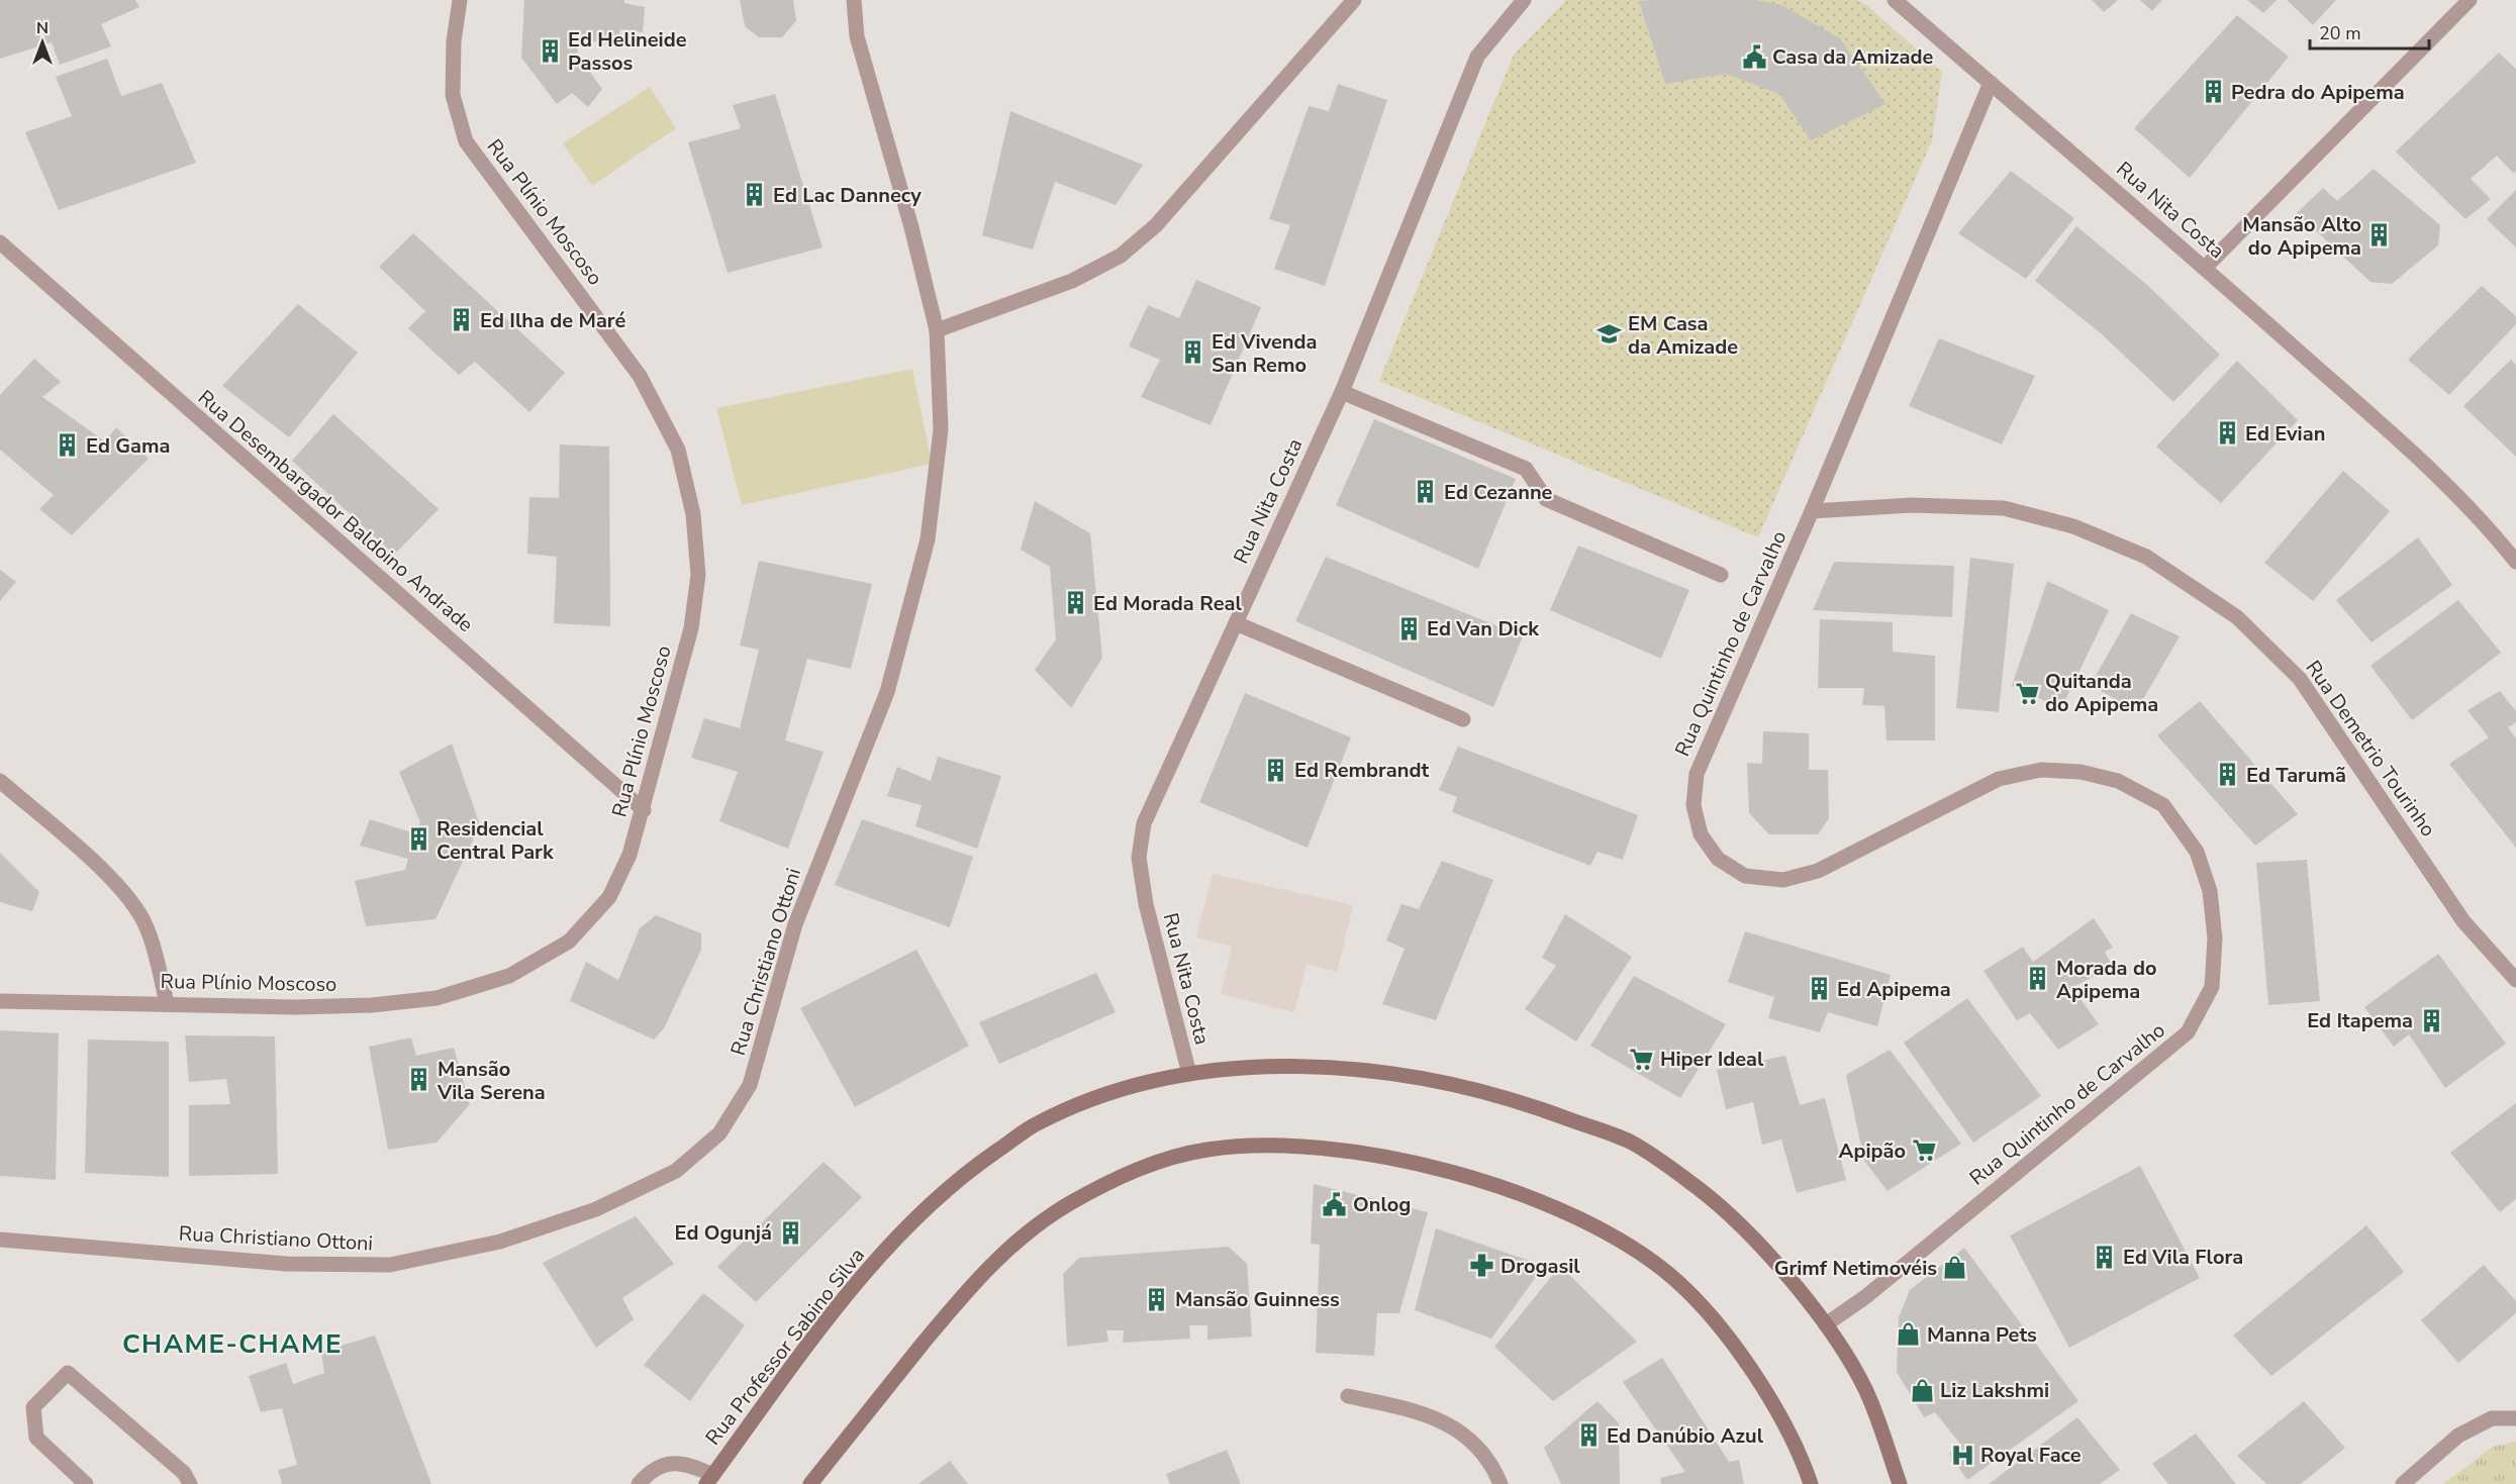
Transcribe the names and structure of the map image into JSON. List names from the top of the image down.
{
  "streets": {
    "main road": ["Rua Professor Sabino Silva"],
    "street": [
      "Rua Nita Costa",
      "Rua Plínio Moscoso",
      "Rua Desembargador Baldoino Andrade",
      "Rua Quintinho de Carvalho",
      "Rua Demetrio Tourinho",
      "Rua Christiano Ottoni"
    ]
  },
  "crossings": [
    ["Rua Nita Costa", "Rua Quintinho de Carvalho"],
    ["Rua Nita Costa", "Rua Professor Sabino Silva"],
    ["Rua Plínio Moscoso", "Rua Desembargador Baldoino Andrade"],
    ["Rua Quintinho de Carvalho", "Rua Demetrio Tourinho"],
    ["Rua Quintinho de Carvalho", "Rua Professor Sabino Silva"]
  ],
  "districts": ["CHAME-CHAME"],
  "places": {
    "building": [
      "Ed Helineide Passos",
      "Pedra do Apipema",
      "Ed Lac Dannecy",
      "Mansão Alto do Apipema",
      "Ed Ilha de Maré",
      "Ed Vivenda San Remo",
      "Ed Evian",
      "Ed Gama",
      "Ed Cezanne",
      "Ed Morada Real",
      "Ed Van Dick",
      "Ed Rembrandt",
      "Ed Tarumã",
      "Residencial Central Park",
      "Morada do Apipema",
      "Ed Apipema",
      "Ed Itapema",
      "Mansão Vila Serena",
      "Ed Ogunjá",
      "Ed Vila Flora",
      "Mansão Guinness",
      "Ed Danúbio Azul"
    ],
    "public building": ["Casa da Amizade", "Onlog"],
    "school or university": ["EM Casa da Amizade"],
    "supermarket": ["Quitanda do Apipema", "Hiper Ideal", "Apipão"],
    "pharmacy": ["Drogasil"],
    "shop": ["Grimf Netimovéis", "Manna Pets", "Liz Lakshmi"],
    "hospital": ["Royal Face"]
  },
  "scale_bar": "20 m",
  "north": "top"
}
